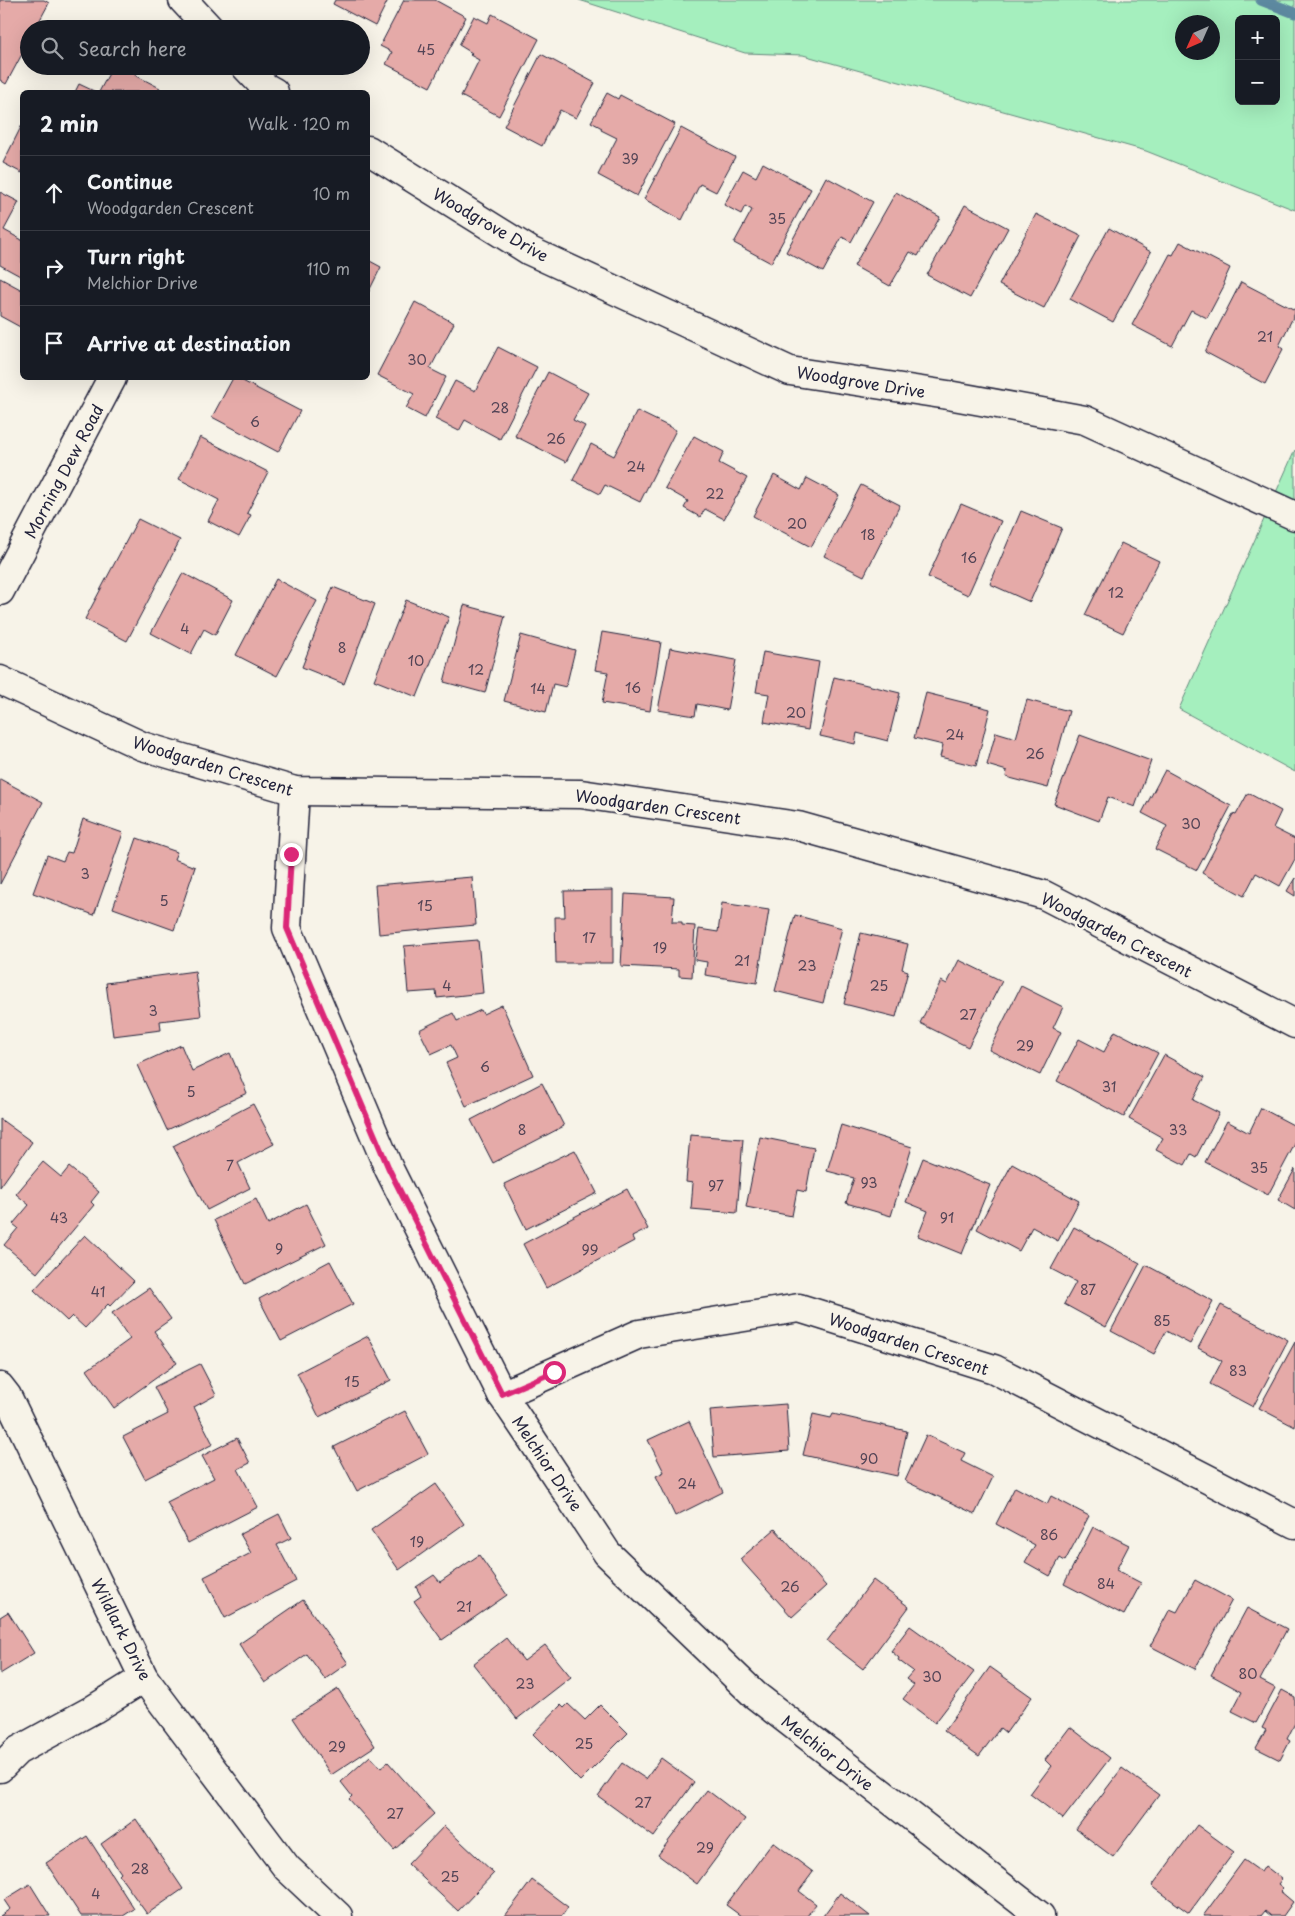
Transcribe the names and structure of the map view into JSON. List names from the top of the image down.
{
  "streets": {
    "street": [
      "Woodgrove Drive",
      "Morning Dew Road",
      "Woodgarden Crescent",
      "Melchior Drive",
      "Wildlark Drive"
    ]
  },
  "crossings": [
    ["Woodgarden Crescent", "Melchior Drive"]
  ],
  "house_numbers": [
    "45",
    "39",
    "35",
    "21",
    "30",
    "28",
    "6",
    "26",
    "24",
    "22",
    "20",
    "18",
    "16",
    "12",
    "4",
    "8",
    "10",
    "12",
    "16",
    "14",
    "20",
    "24",
    "26",
    "30",
    "3",
    "5",
    "15",
    "17",
    "19",
    "21",
    "23",
    "4",
    "25",
    "3",
    "27",
    "29",
    "6",
    "31",
    "5",
    "8",
    "33",
    "7",
    "35",
    "93",
    "97",
    "43",
    "91",
    "9",
    "99",
    "87",
    "41",
    "85",
    "83",
    "15",
    "90",
    "24",
    "86",
    "19",
    "84",
    "26",
    "21",
    "80",
    "30",
    "23",
    "25",
    "29",
    "27",
    "27",
    "29",
    "28",
    "25",
    "4"
  ],
  "north": "bottom left",
  "page": {
    "map_buttons": ["+", "−"],
    "search": "Search here",
    "heading": ["2 min", "Walk · 120 m"],
    "list": [
      ["Continue", "Woodgarden Crescent", "10 m"],
      ["Turn right", "Melchior Drive", "110 m"],
      "Arrive at destination"
    ]
  }
}
